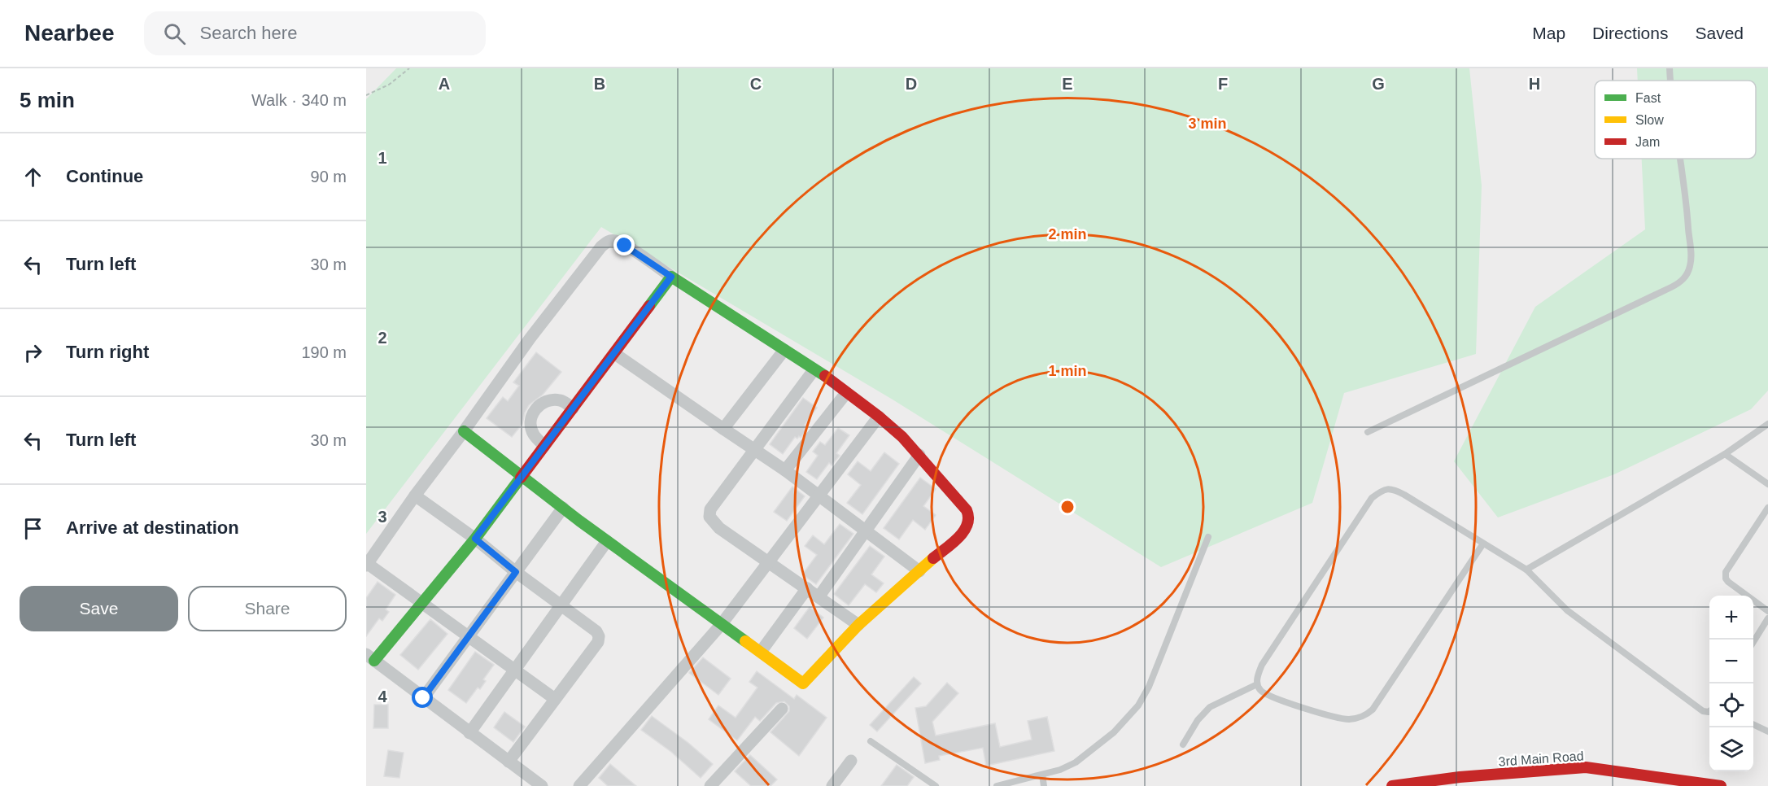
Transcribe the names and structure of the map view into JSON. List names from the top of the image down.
{
  "streets": {
    "street": ["3rd Main Road"]
  },
  "legend": ["Fast", "Slow", "Jam"],
  "page": {
    "header": "Nearbee",
    "search": "Search here",
    "nav": ["Map", "Directions", "Saved"],
    "heading": ["5 min", "Walk · 340 m"],
    "list": [
      ["Continue", "90 m"],
      ["Turn left", "30 m"],
      ["Turn right", "190 m"],
      ["Turn left", "30 m"],
      "Arrive at destination"
    ],
    "buttons": ["Save", "Share"],
    "map_buttons": ["+", "−"]
  },
  "grid": {
    "columns": [
      "A",
      "B",
      "C",
      "D",
      "E",
      "F",
      "G",
      "H"
    ],
    "rows": [
      "1",
      "2",
      "3",
      "4"
    ]
  },
  "rings": ["3 min", "2 min", "1 min"]
}
